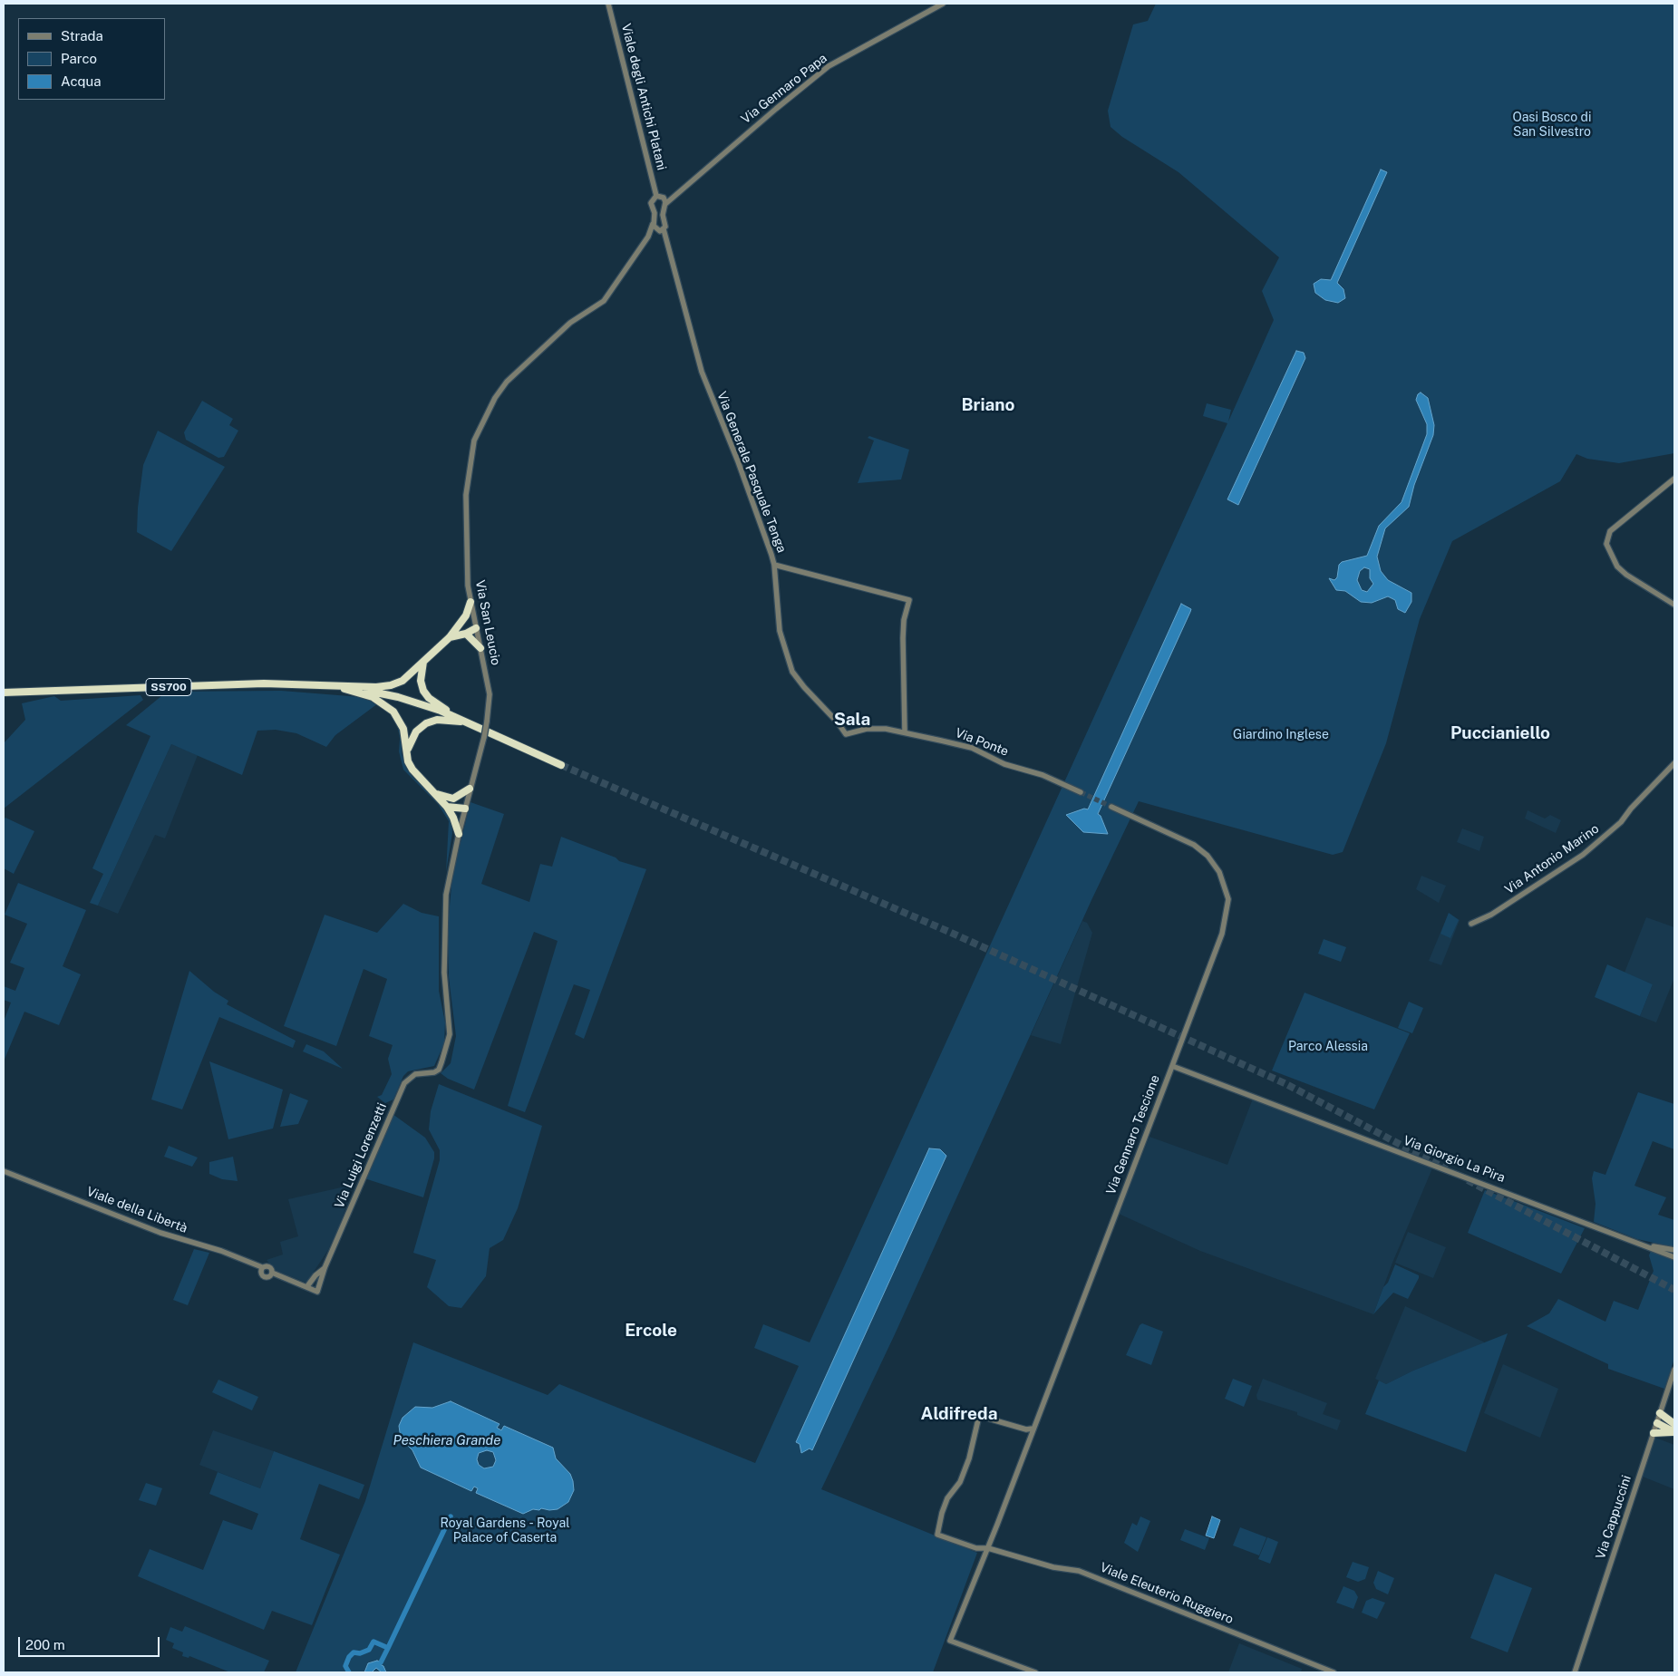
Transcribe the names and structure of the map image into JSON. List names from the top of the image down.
{
  "streets": {
    "highway": ["SS700"],
    "street": [
      "Via Gennaro Papa",
      "Viale degli Antichi Platani",
      "Via Generale Pasquale Tenga",
      "Via San Leucio",
      "Via Ponte",
      "Via Antonio Marino",
      "Via Gennaro Tescione",
      "Via Luigi Lorenzetti",
      "Via Giorgio La Pira",
      "Viale della Libertà",
      "Via Cappuccini",
      "Viale Eleuterio Ruggiero"
    ]
  },
  "crossings": [
    ["Via Generale Pasquale Tenga", "Via San Leucio"],
    ["Via Generale Pasquale Tenga", "Via Ponte"],
    ["Via San Leucio", "SS700"],
    ["Via San Leucio", "Via Luigi Lorenzetti"],
    ["Via Gennaro Tescione", "Via Giorgio La Pira"],
    ["Via Gennaro Tescione", "Viale Eleuterio Ruggiero"],
    ["Via Luigi Lorenzetti", "Viale della Libertà"]
  ],
  "districts": [
    "Briano",
    "Sala",
    "Puccianiello",
    "Ercole",
    "Aldifreda"
  ],
  "water": ["Peschiera Grande"],
  "parks": [
    "Oasi Bosco di San Silvestro",
    "Giardino Inglese",
    "Parco Alessia",
    "Royal Gardens - Royal Palace of Caserta"
  ],
  "legend": ["Strada", "Parco", "Acqua"],
  "scale_bar": "200 m"
}
